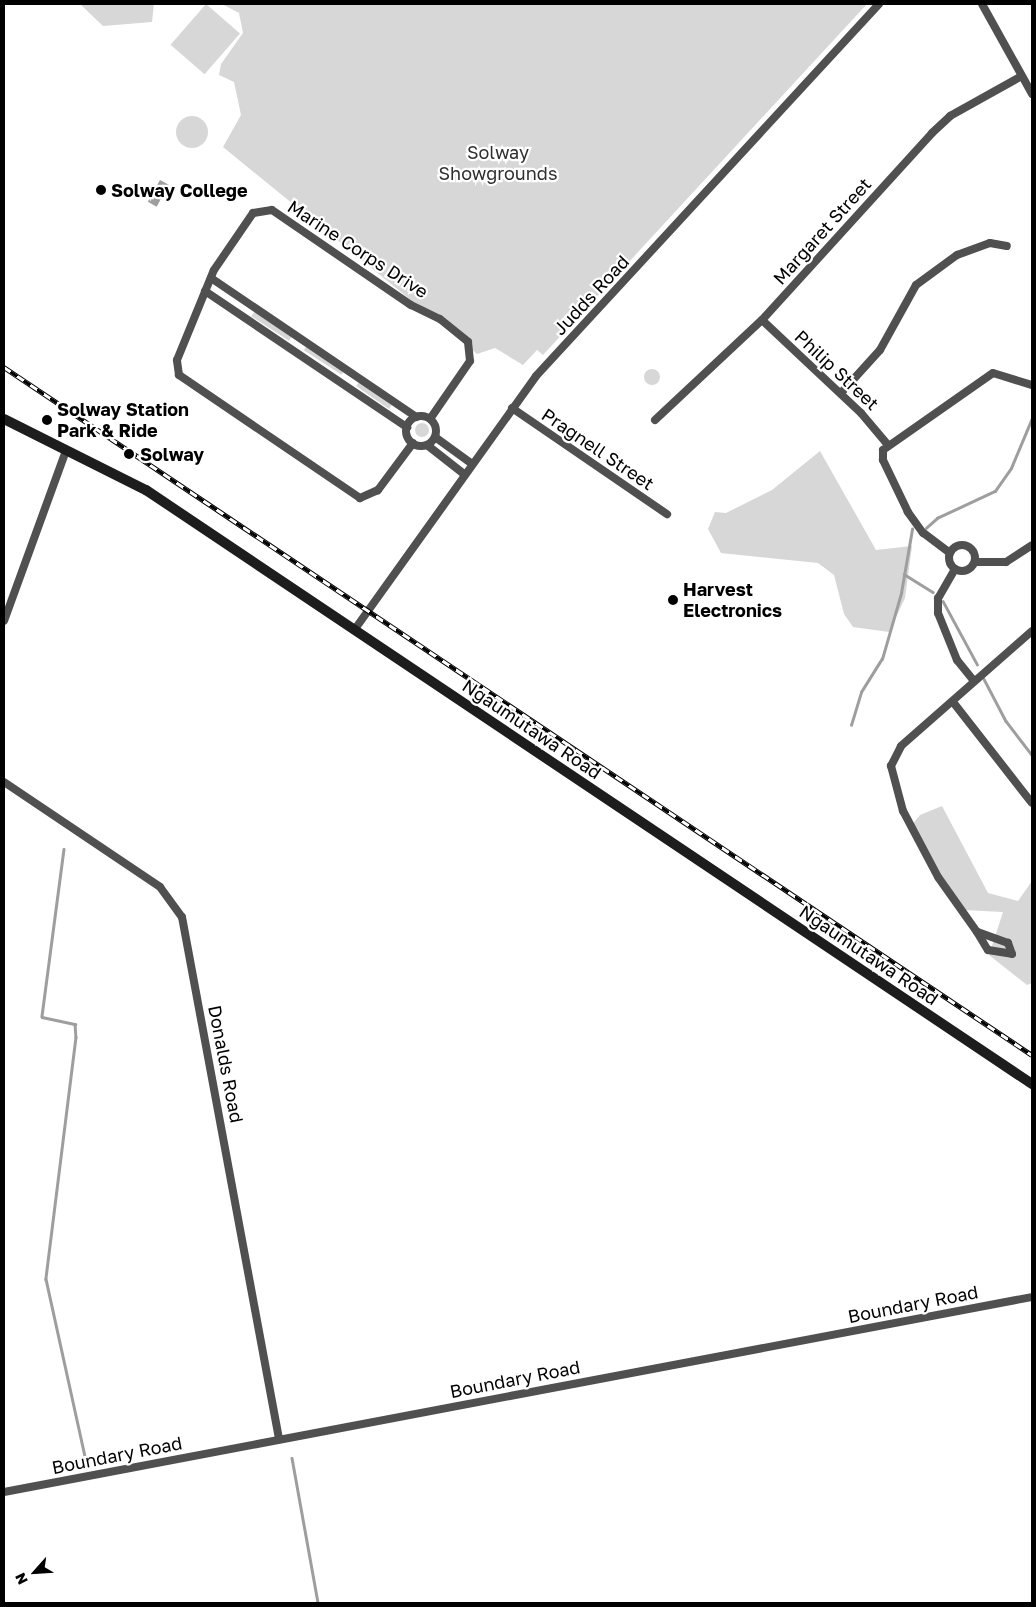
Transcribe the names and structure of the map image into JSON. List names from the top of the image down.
{
  "streets": {
    "main road": ["Ngaumutawa Road"],
    "street": [
      "Margaret Street",
      "Marine Corps Drive",
      "Judds Road",
      "Philip Street",
      "Pragnell Street",
      "Donalds Road",
      "Boundary Road"
    ]
  },
  "crossings": [
    ["Margaret Street", "Philip Street"],
    ["Judds Road", "Pragnell Street"],
    ["Judds Road", "Ngaumutawa Road"],
    ["Donalds Road", "Boundary Road"]
  ],
  "parks": ["Solway Showgrounds"],
  "places": [
    "Solway College",
    "Solway Station Park & Ride",
    "Solway",
    "Harvest Electronics"
  ],
  "north": "bottom left"
}
